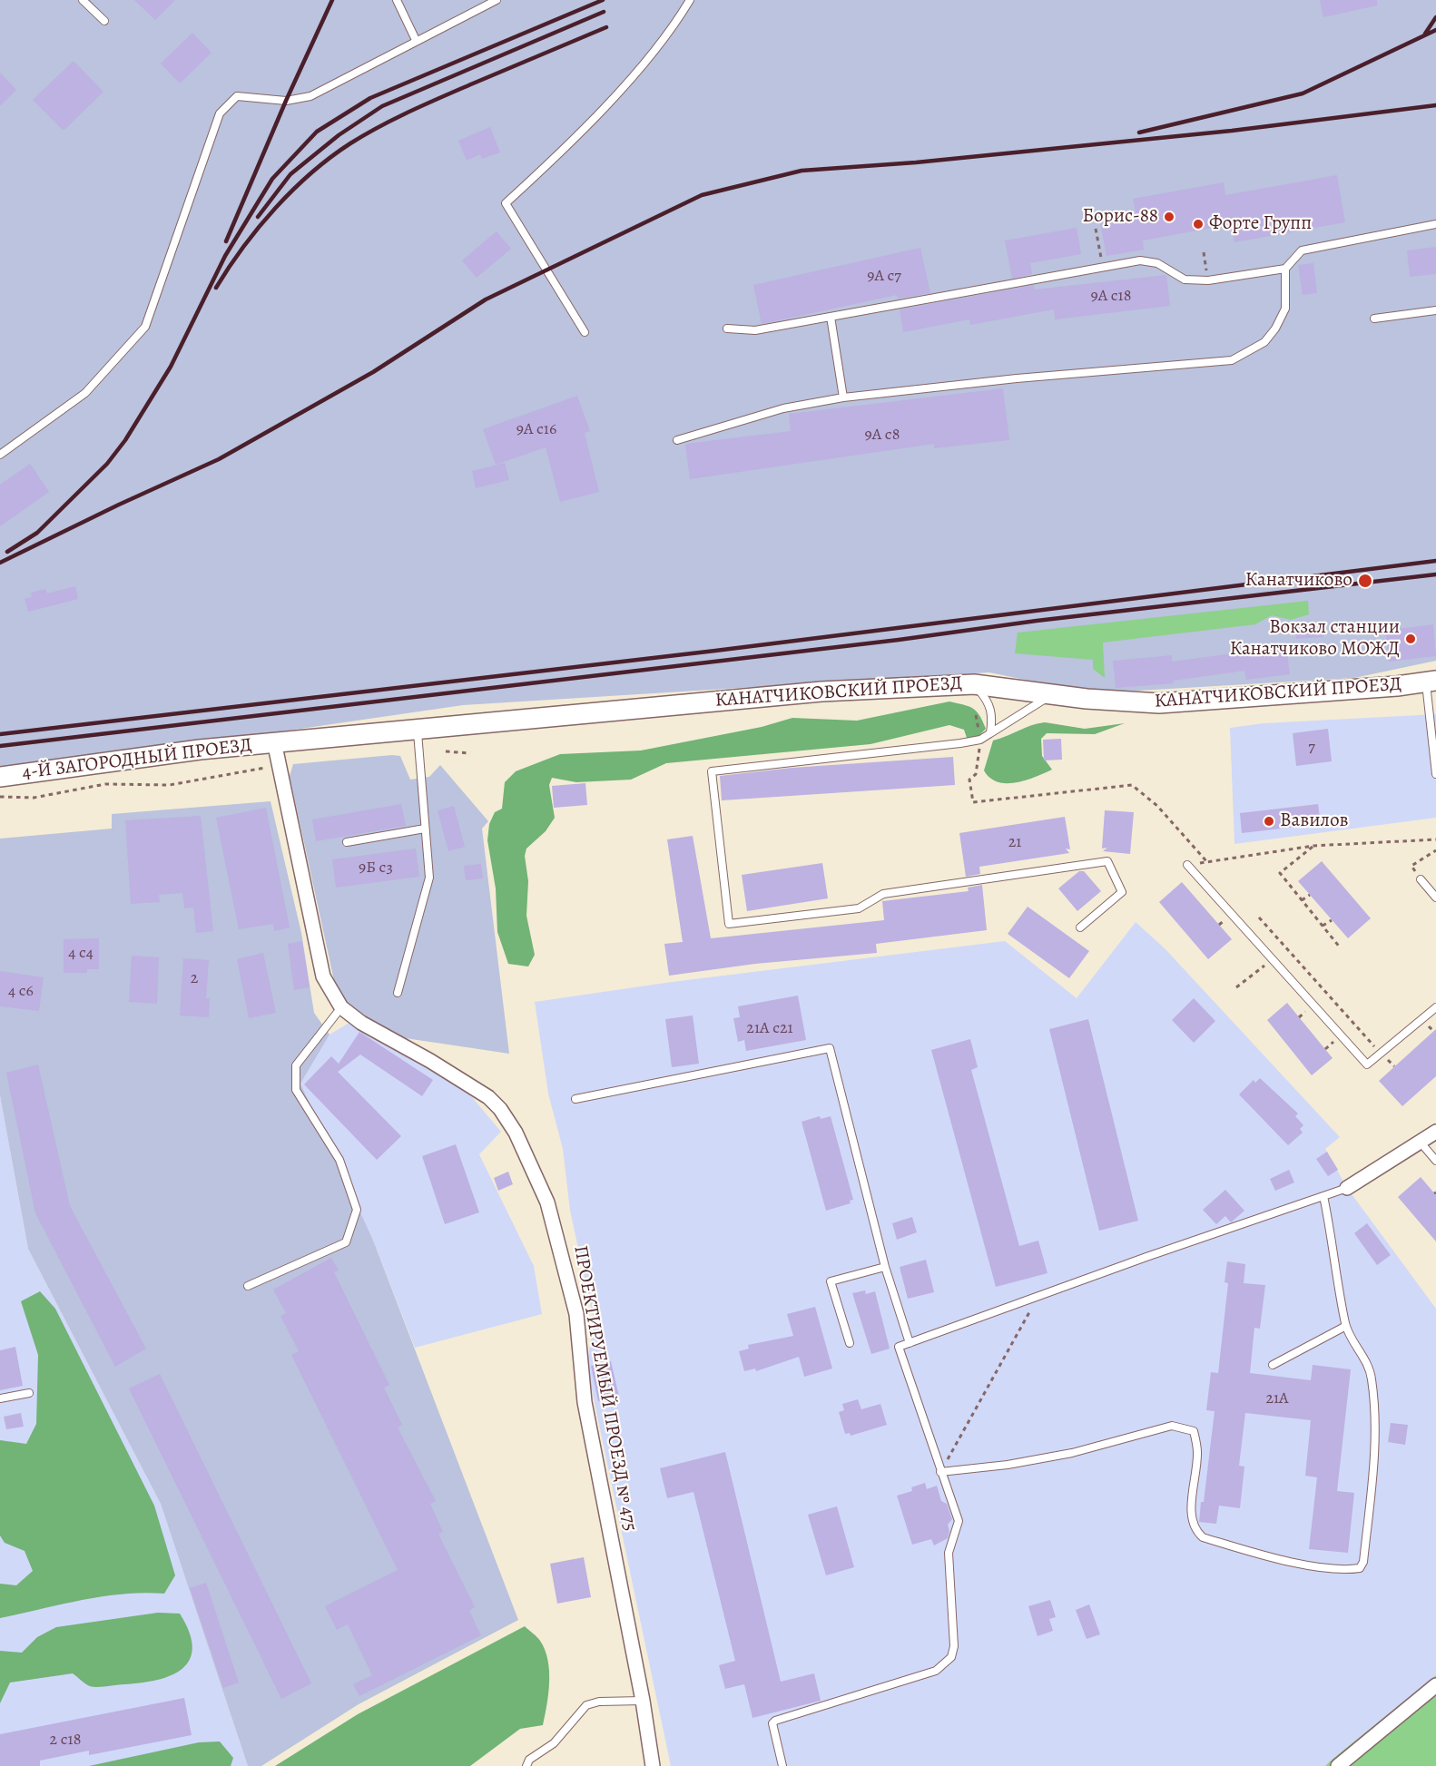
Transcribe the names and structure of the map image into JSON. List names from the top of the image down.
{
  "streets": {
    "street": ["КАНАТЧИКОВСКИЙ ПРОЕЗД", "4-Й ЗАГОРОДНЫЙ ПРОЕЗД", "ПРОЕКТИРУЕМЫЙ ПРОЕЗД № 475"]
  },
  "crossings": [
    ["КАНАТЧИКОВСКИЙ ПРОЕЗД", "4-Й ЗАГОРОДНЫЙ ПРОЕЗД"],
    ["КАНАТЧИКОВСКИЙ ПРОЕЗД", "ПРОЕКТИРУЕМЫЙ ПРОЕЗД № 475"],
    ["4-Й ЗАГОРОДНЫЙ ПРОЕЗД", "ПРОЕКТИРУЕМЫЙ ПРОЕЗД № 475"]
  ],
  "places": [
    "Борис-88",
    "Форте Групп",
    "Канатчиково",
    "Вокзал станции Канатчиково МОЖД",
    "Вавилов"
  ],
  "house_numbers": [
    "9А с7",
    "9А с18",
    "9А с16",
    "9А с8",
    "7",
    "21",
    "9Б с3",
    "4 с4",
    "2",
    "4 с6",
    "21А с21",
    "21А",
    "2 с18"
  ]
}
